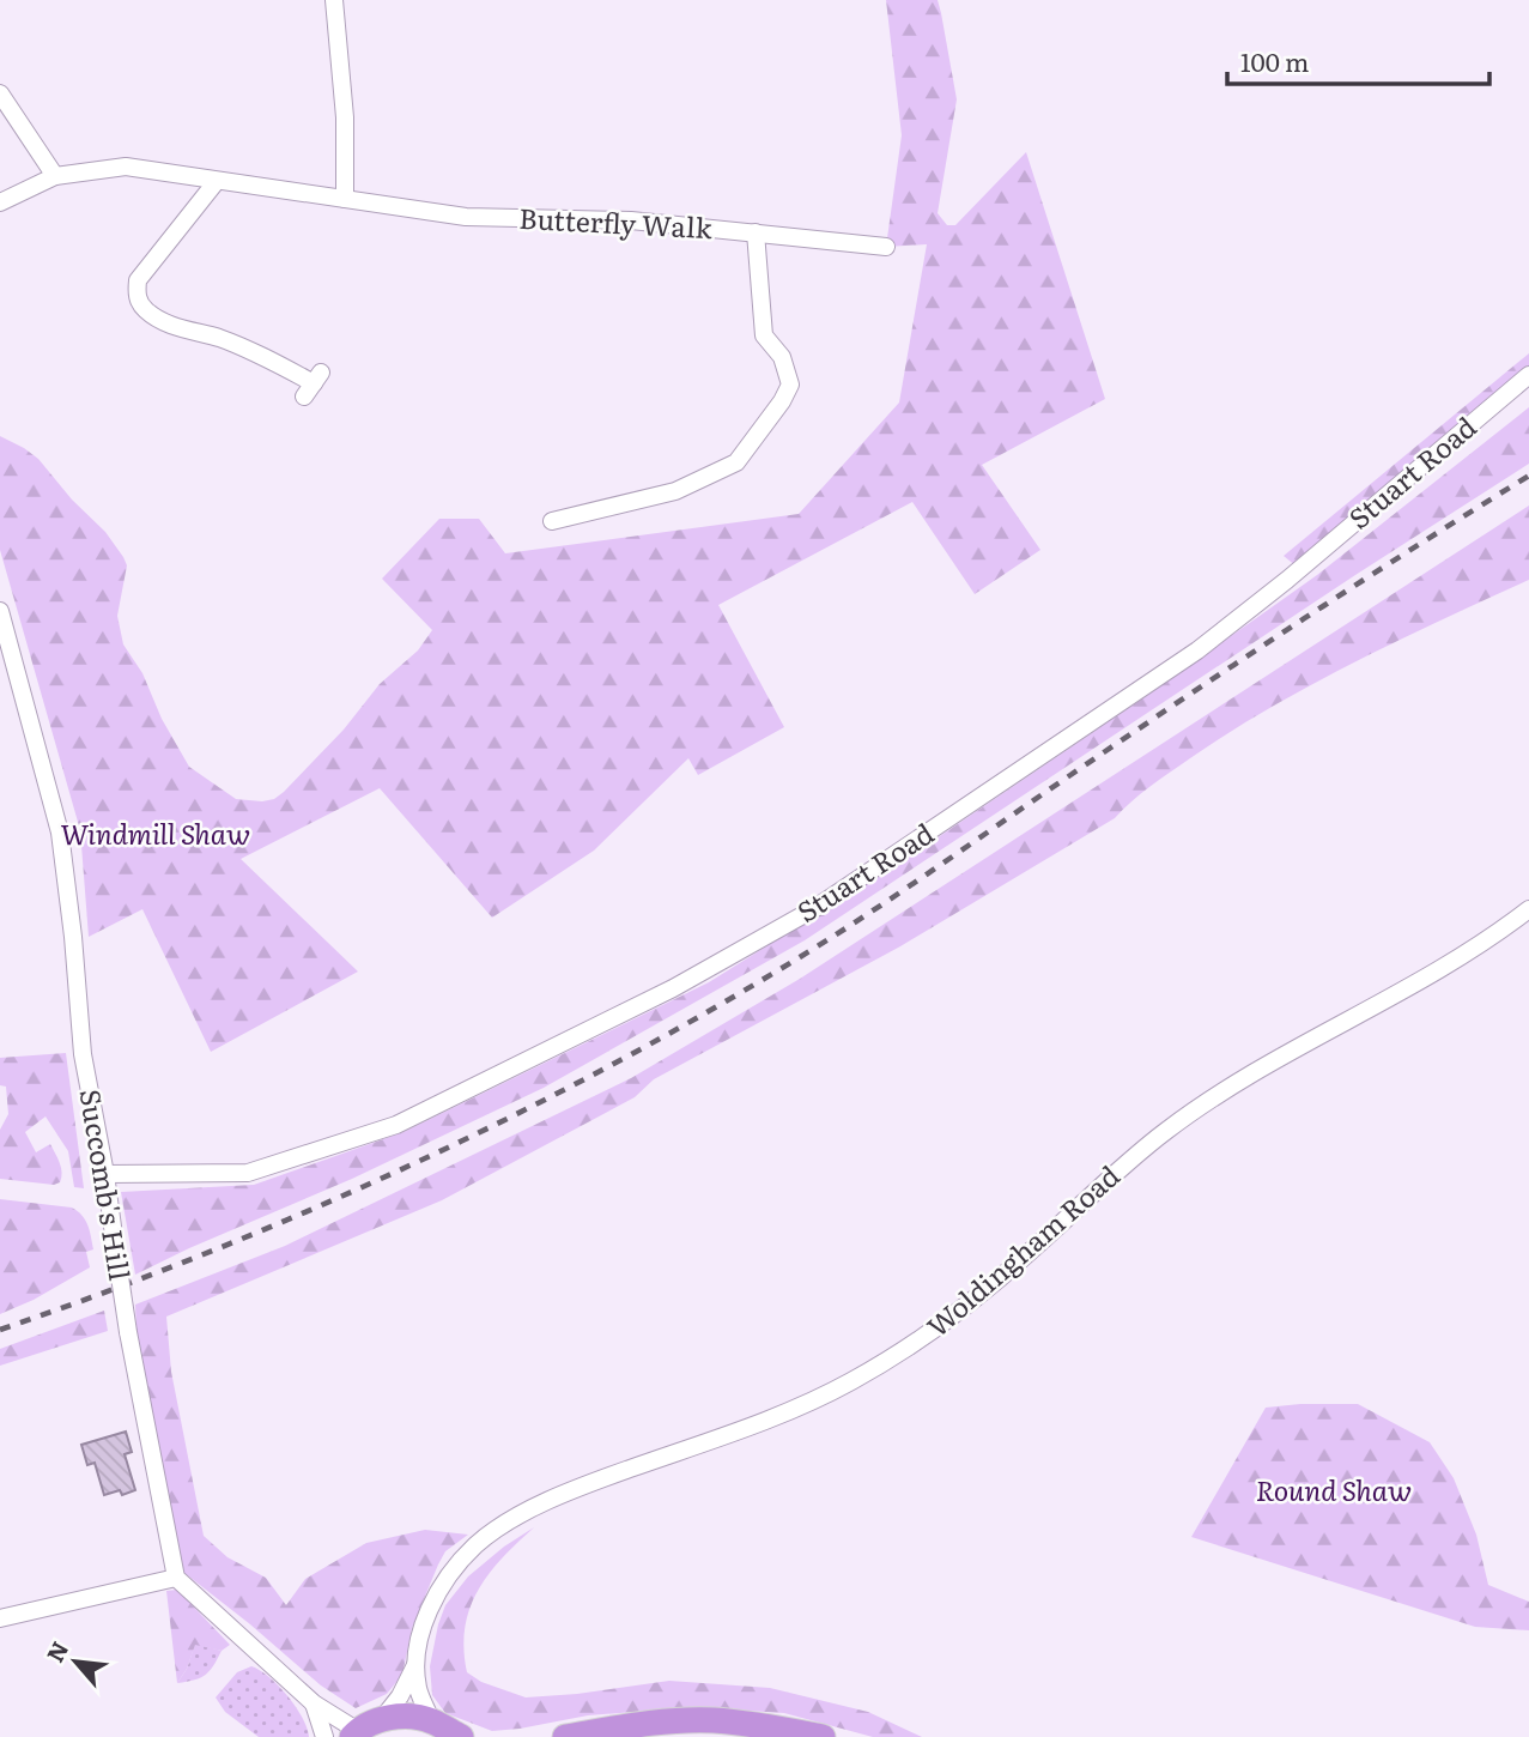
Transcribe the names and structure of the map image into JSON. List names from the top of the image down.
{
  "streets": {
    "street": [
      "Butterfly Walk",
      "Stuart Road",
      "Succomb's Hill",
      "Woldingham Road"
    ]
  },
  "crossings": [
    ["Stuart Road", "Succomb's Hill"]
  ],
  "parks": ["Windmill Shaw", "Round Shaw"],
  "scale_bar": "100 m",
  "north": "top left"
}
